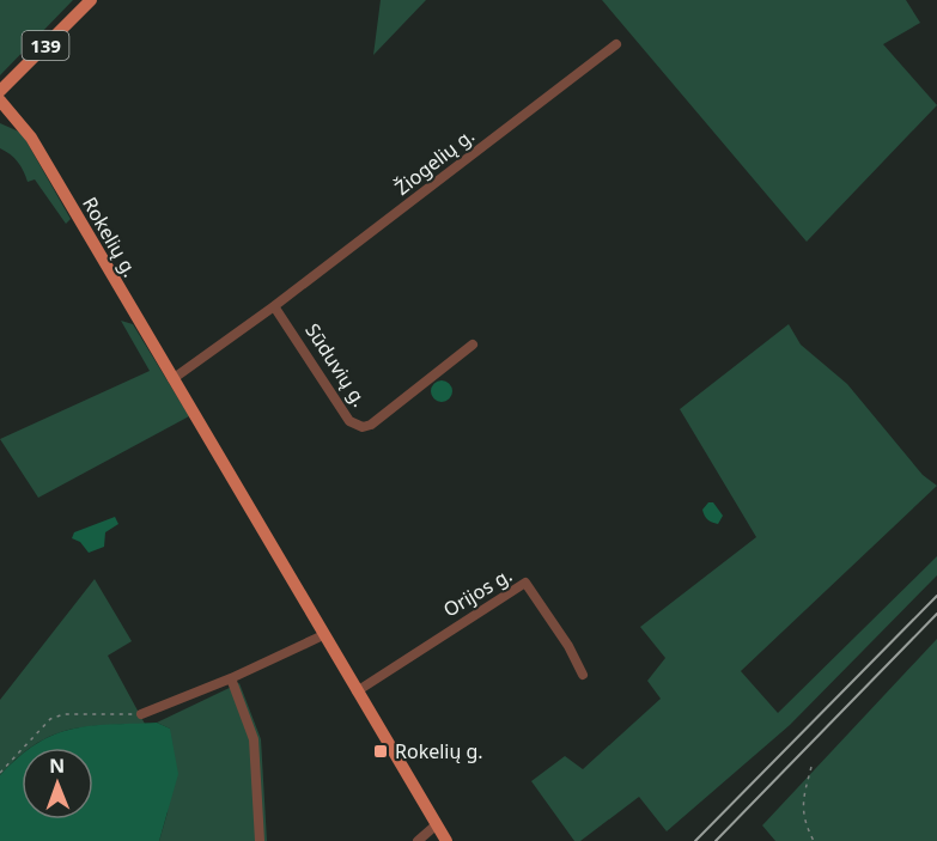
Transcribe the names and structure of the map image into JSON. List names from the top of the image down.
{
  "streets": {
    "main road": ["139", "Rokelių g."],
    "street": ["Žiogelių g.", "Sūduvių g.", "Orijos g."]
  },
  "crossings": [
    ["Žiogelių g.", "Sūduvių g."],
    ["Rokelių g.", "Orijos g."]
  ],
  "places": {
    "transit": ["Rokelių g."]
  },
  "north": "top"
}
